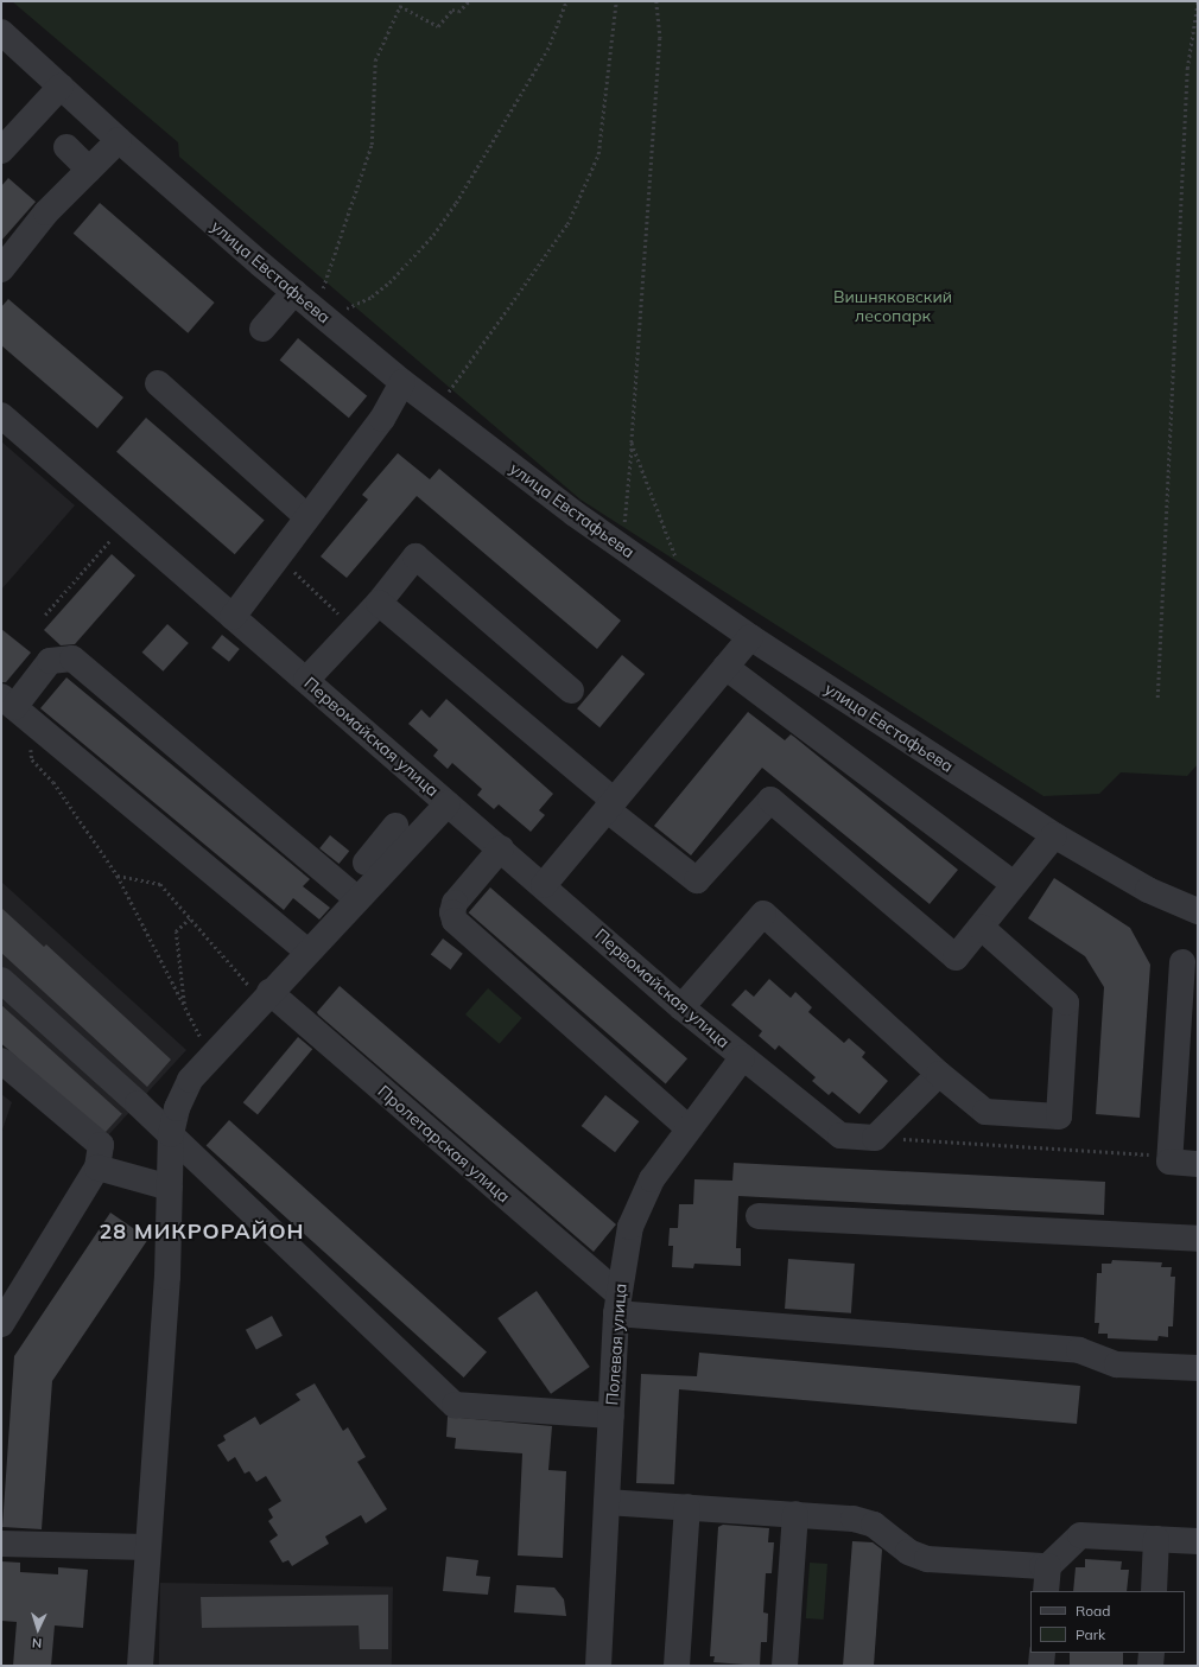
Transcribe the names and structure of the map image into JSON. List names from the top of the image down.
{
  "streets": {
    "street": [
      "улица Евстафьева",
      "Первомайская улица",
      "Пролетарская улица",
      "Полевая улица"
    ]
  },
  "crossings": [
    ["Первомайская улица", "Полевая улица"],
    ["Пролетарская улица", "Полевая улица"]
  ],
  "districts": ["28 МИКРОРАЙОН"],
  "parks": ["Вишняковский лесопарк"],
  "legend": ["Road", "Park"],
  "north": "bottom"
}
